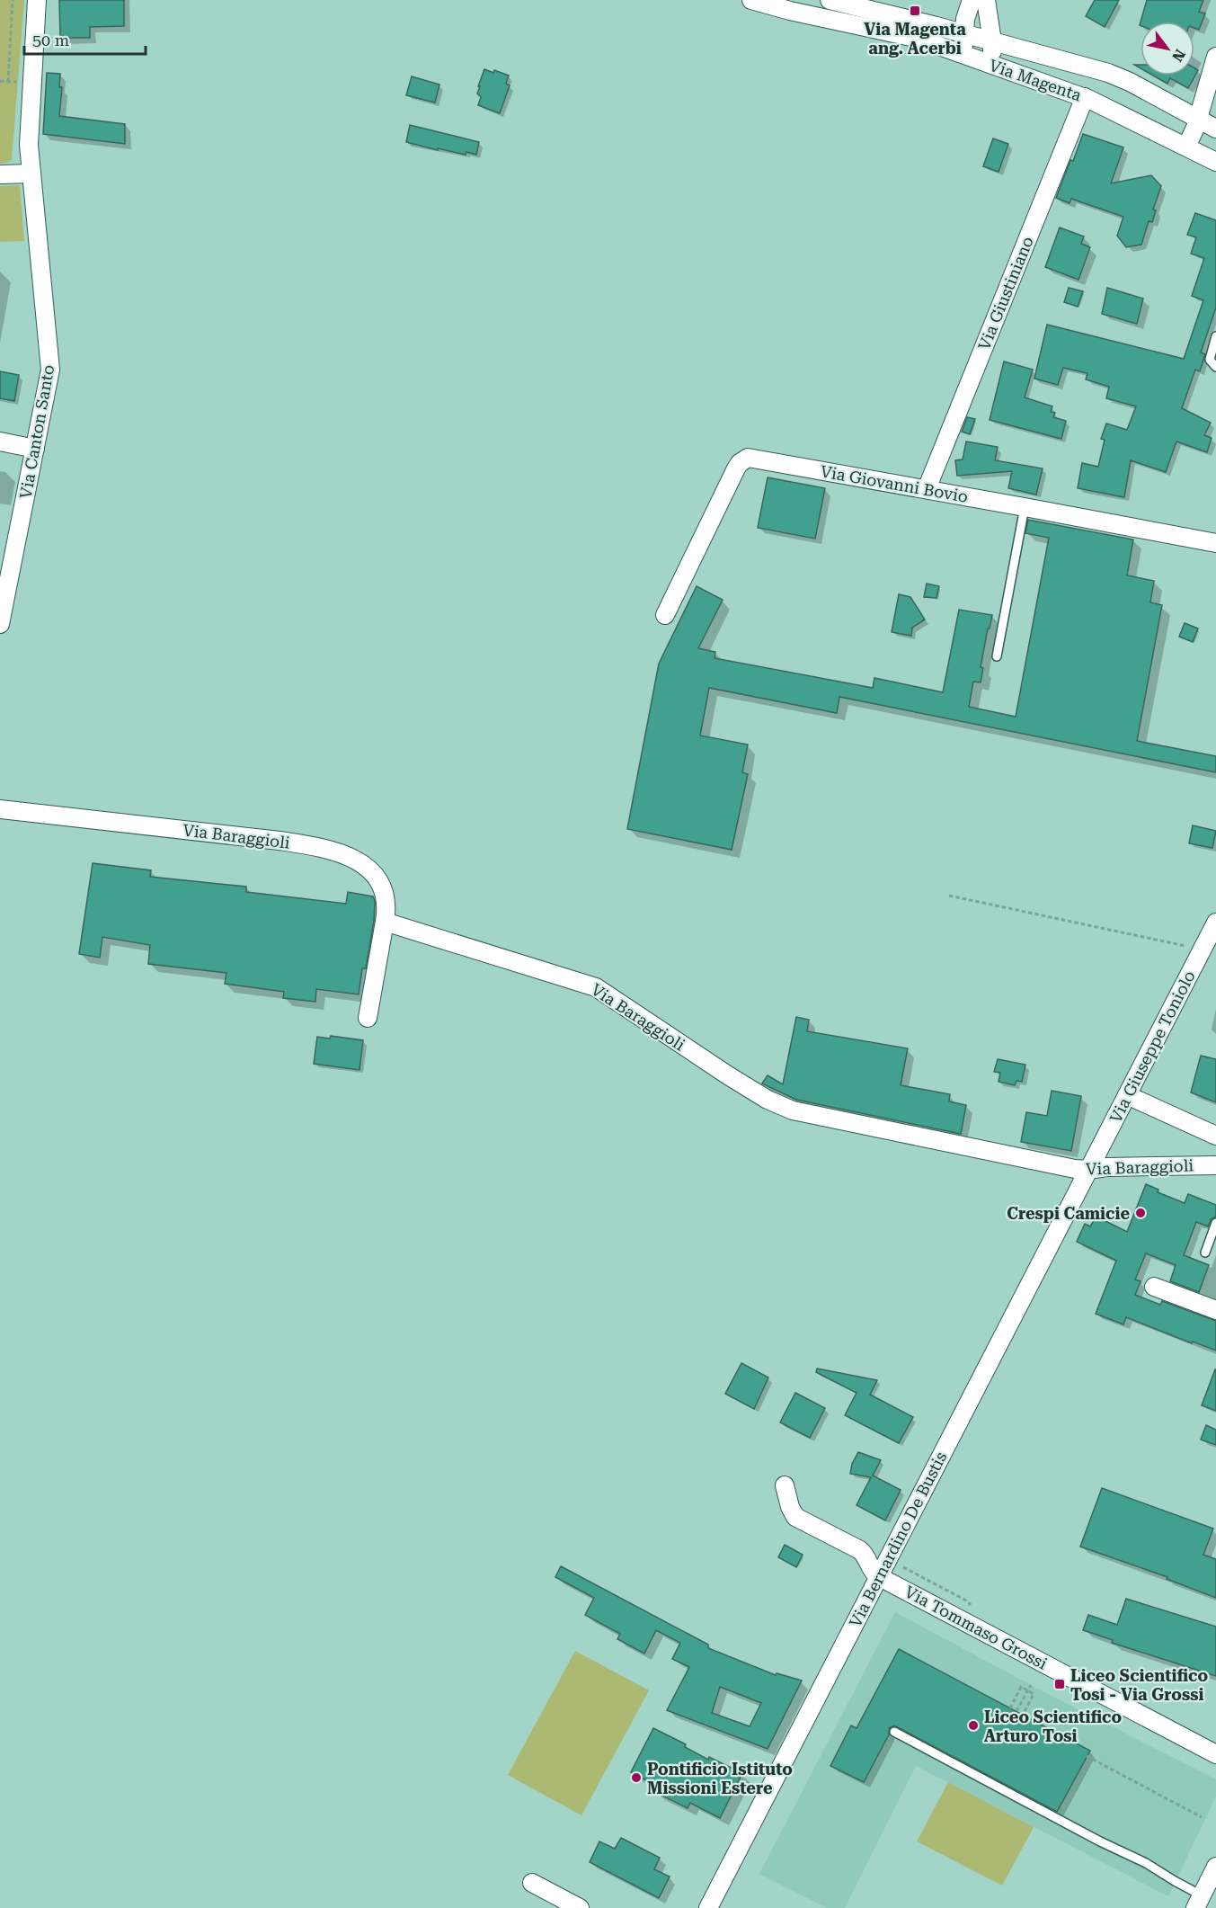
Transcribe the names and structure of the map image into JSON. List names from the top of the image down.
{
  "streets": {
    "street": [
      "Via Magenta",
      "Via Giustiniano",
      "Via Canton Santo",
      "Via Giovanni Bovio",
      "Via Baraggioli",
      "Via Giuseppe Toniolo",
      "Via Bernardino De Bustis",
      "Via Tommaso Grossi"
    ]
  },
  "crossings": [
    ["Via Magenta", "Via Giustiniano"],
    ["Via Giustiniano", "Via Giovanni Bovio"],
    ["Via Baraggioli", "Via Giuseppe Toniolo"],
    ["Via Baraggioli", "Via Bernardino De Bustis"],
    ["Via Giuseppe Toniolo", "Via Bernardino De Bustis"],
    ["Via Bernardino De Bustis", "Via Tommaso Grossi"]
  ],
  "places": {
    "transit": ["Via Magenta ang. Acerbi", "Liceo Scientifico Tosi - Via Grossi"],
    "other": ["Crespi Camicie", "Liceo Scientifico Arturo Tosi", "Pontificio Istituto Missioni Estere"]
  },
  "scale_bar": "50 m",
  "north": "bottom right"
}
